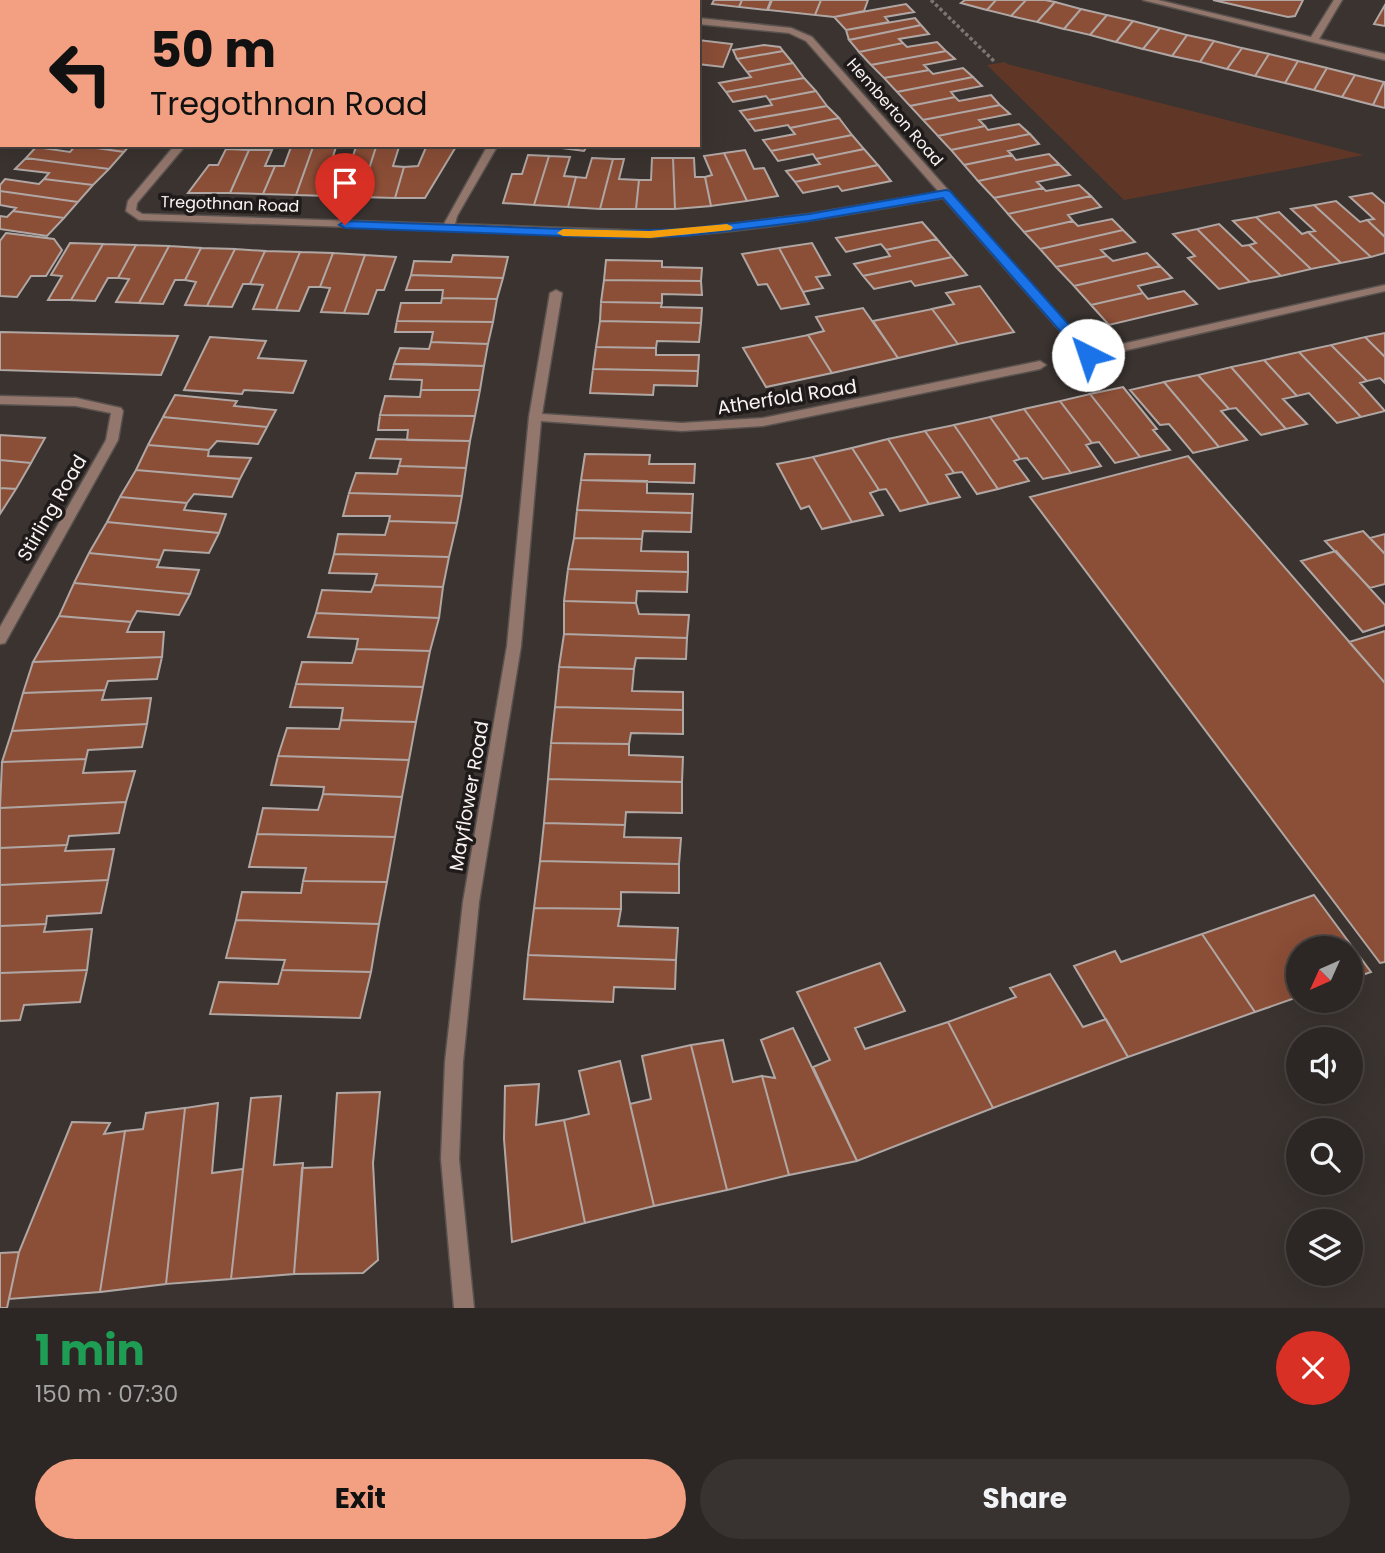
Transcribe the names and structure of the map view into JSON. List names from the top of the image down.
{
  "streets": {
    "street": [
      "Hemberton Road",
      "Tregothnan Road",
      "Atherfold Road",
      "Stirling Road",
      "Mayflower Road"
    ]
  },
  "crossings": [
    ["Hemberton Road", "Tregothnan Road"],
    ["Atherfold Road", "Mayflower Road"]
  ],
  "north": "bottom left",
  "page": {
    "turn": ["50 m", "Tregothnan Road"],
    "heading": ["1 min", "150 m · 07:30"],
    "buttons": ["Exit", "Share"]
  }
}
